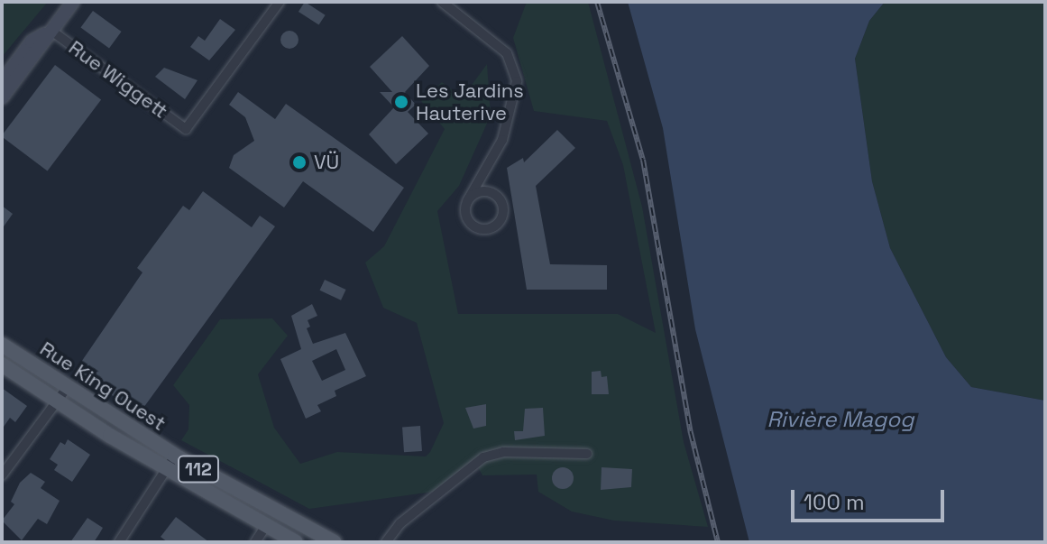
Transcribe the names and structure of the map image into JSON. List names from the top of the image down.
{
  "streets": {
    "main road": ["Rue King Ouest", "112"],
    "street": ["Rue Wiggett"]
  },
  "water": ["Rivière Magog"],
  "places": ["Les Jardins Hauterive", "VÜ"],
  "scale_bar": "100 m"
}
